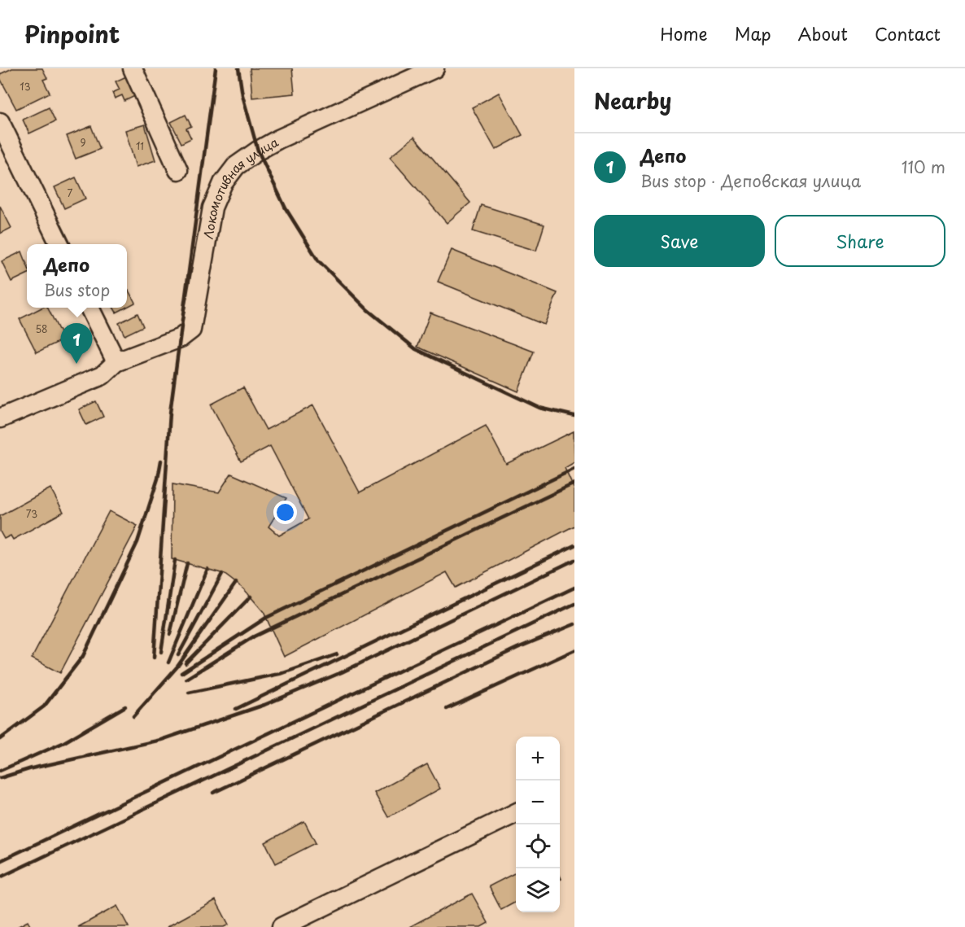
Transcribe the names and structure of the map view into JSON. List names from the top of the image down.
{
  "streets": {
    "street": ["Локомотивная улица"]
  },
  "house_numbers": [
    "13",
    "9",
    "11",
    "7",
    "58",
    "73"
  ],
  "page": {
    "header": "Pinpoint",
    "nav": [
      "Home",
      "Map",
      "About",
      "Contact"
    ],
    "heading": "Nearby",
    "list": [
      {
        "mark": "1",
        "name": "Депо",
        "note": "Bus stop · Деповская улица",
        "value": "110 m"
      }
    ],
    "buttons": ["Save", "Share"],
    "popup": ["Депо", "Bus stop"],
    "pins": "1",
    "map_buttons": ["+", "−"]
  }
}
